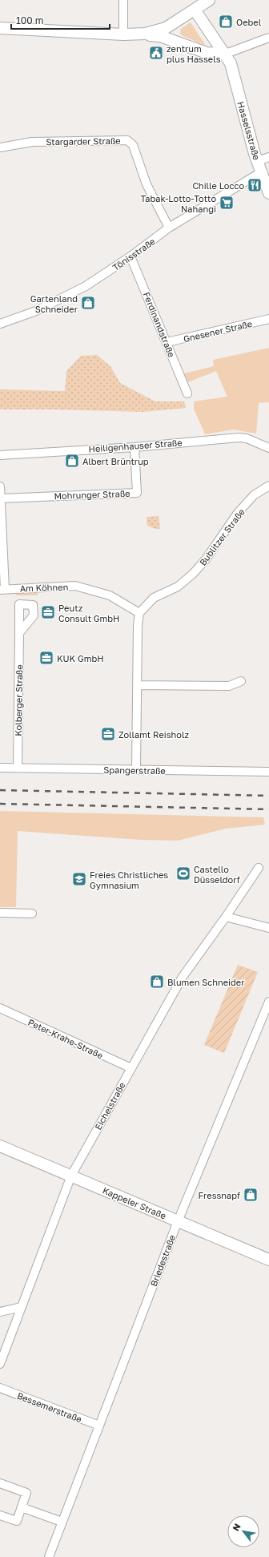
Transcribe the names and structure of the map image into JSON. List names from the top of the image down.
{
  "streets": {
    "street": [
      "Hasselsstraße",
      "Stargarder Straße",
      "Tönisstraße",
      "Ferdinandstraße",
      "Gnesener Straße",
      "Heiligenhauser Straße",
      "Mohrunger Straße",
      "Bublitzer Straße",
      "Am Köhnen",
      "Kolberger Straße",
      "Spangerstraße",
      "Peter-Krahe-Straße",
      "Eichelstraße",
      "Kappeler Straße",
      "Briedestraße",
      "Bessemerstraße"
    ]
  },
  "crossings": [
    ["Hasselsstraße", "Tönisstraße"],
    ["Stargarder Straße", "Tönisstraße"],
    ["Tönisstraße", "Ferdinandstraße"],
    ["Ferdinandstraße", "Gnesener Straße"],
    ["Heiligenhauser Straße", "Mohrunger Straße"],
    ["Bublitzer Straße", "Am Köhnen"],
    ["Kolberger Straße", "Spangerstraße"],
    ["Peter-Krahe-Straße", "Eichelstraße"],
    ["Eichelstraße", "Kappeler Straße"],
    ["Kappeler Straße", "Briedestraße"],
    ["Briedestraße", "Bessemerstraße"]
  ],
  "places": {
    "shop": [
      "Oebel",
      "Gartenland Schneider",
      "Albert Brüntrup",
      "Blumen Schneider",
      "Fressnapf"
    ],
    "public building": ["zentrum plus Hassels"],
    "restaurant": ["Chille Locco"],
    "supermarket": ["Tabak-Lotto-Totto Nahangi"],
    "office": ["Peutz Consult GmbH", "KUK GmbH", "Zollamt Reisholz"],
    "sports": ["Castello Düsseldorf"],
    "school or university": ["Freies Christliches Gymnasium"]
  },
  "scale_bar": "100 m",
  "north": "top left"
}
